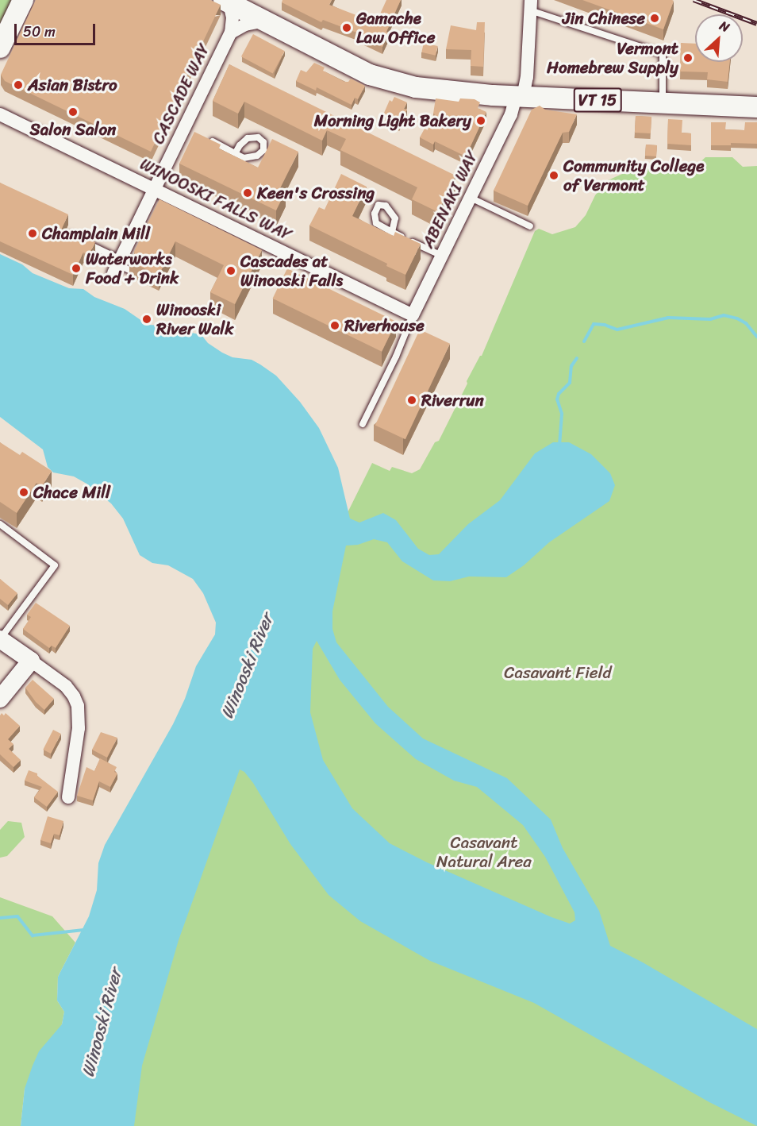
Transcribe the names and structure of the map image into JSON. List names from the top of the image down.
{
  "streets": {
    "main road": ["VT 15"],
    "street": ["CASCADE WAY", "WINOOSKI FALLS WAY", "ABENAKI WAY"]
  },
  "crossings": [
    ["CASCADE WAY", "VT 15"],
    ["CASCADE WAY", "WINOOSKI FALLS WAY"],
    ["VT 15", "ABENAKI WAY"],
    ["WINOOSKI FALLS WAY", "ABENAKI WAY"]
  ],
  "water": ["Winooski River"],
  "parks": ["Casavant Field", "Casavant Natural Area"],
  "places": [
    "Jin Chinese",
    "Gamache Law Office",
    "Vermont Homebrew Supply",
    "Asian Bistro",
    "Salon Salon",
    "Morning Light Bakery",
    "Community College of Vermont",
    "Keen's Crossing",
    "Champlain Mill",
    "Waterworks Food + Drink",
    "Cascades at Winooski Falls",
    "Winooski River Walk",
    "Riverhouse",
    "Riverrun",
    "Chace Mill"
  ],
  "scale_bar": "50 m",
  "north": "top right"
}
